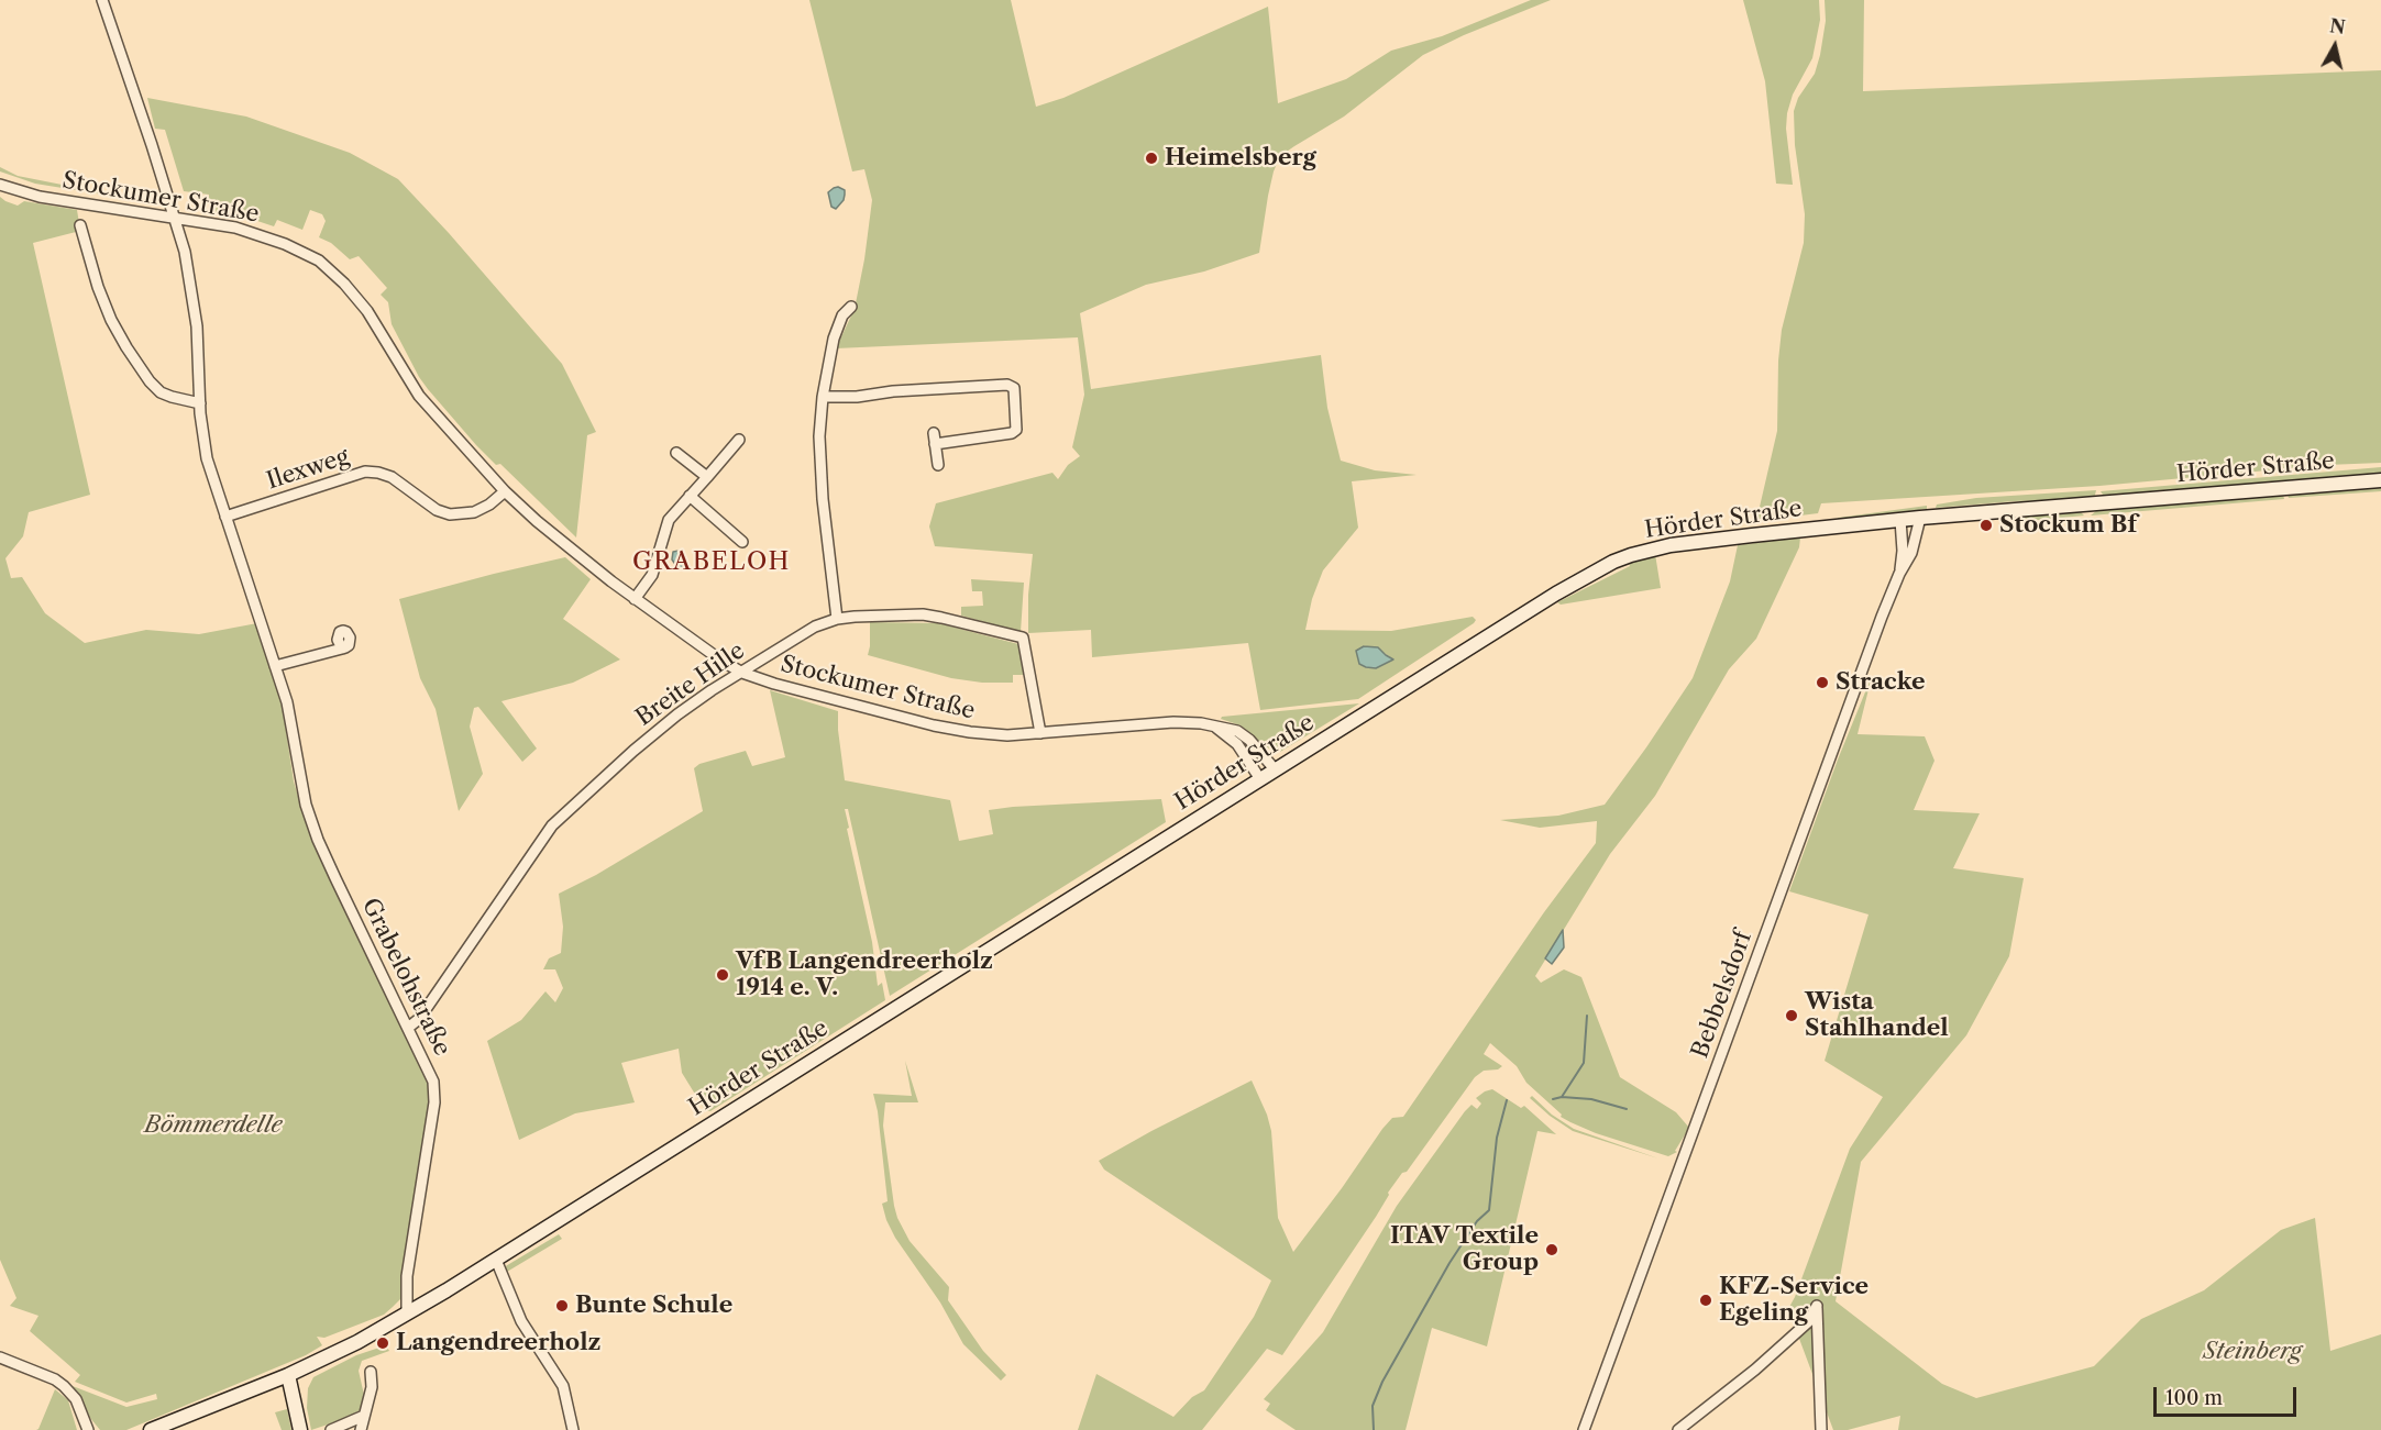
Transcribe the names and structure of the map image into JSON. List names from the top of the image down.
{
  "streets": {
    "main road": ["Hörder Straße"],
    "street": [
      "Stockumer Straße",
      "Ilexweg",
      "Breite Hille",
      "Grabelohstraße",
      "Bebbelsdorf"
    ]
  },
  "crossings": [
    ["Stockumer Straße", "Hörder Straße"],
    ["Stockumer Straße", "Ilexweg"],
    ["Stockumer Straße", "Breite Hille"],
    ["Stockumer Straße", "Grabelohstraße"],
    ["Hörder Straße", "Grabelohstraße"],
    ["Hörder Straße", "Bebbelsdorf"],
    ["Ilexweg", "Grabelohstraße"],
    ["Breite Hille", "Grabelohstraße"]
  ],
  "districts": ["GRABELOH"],
  "parks": ["Bömmerdelle", "Steinberg"],
  "places": [
    "Heimelsberg",
    "Stockum Bf",
    "Stracke",
    "VfB Langendreerholz 1914 e. V.",
    "Wista Stahlhandel",
    "ITAV Textile Group",
    "KFZ-Service Egeling",
    "Bunte Schule",
    "Langendreerholz"
  ],
  "scale_bar": "100 m",
  "north": "top"
}
